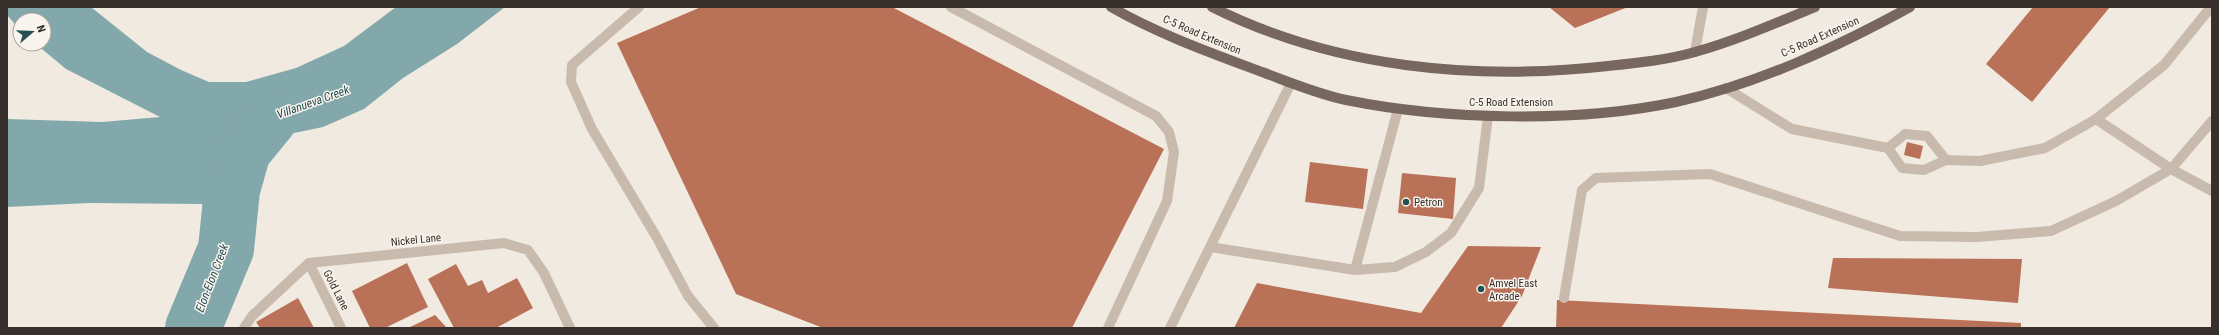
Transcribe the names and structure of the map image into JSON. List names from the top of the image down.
{
  "streets": {
    "main road": ["C-5 Road Extension"],
    "street": ["Nickel Lane", "Gold Lane"]
  },
  "crossings": [
    ["Nickel Lane", "Gold Lane"]
  ],
  "water": ["Villanueva Creek", "Elon-Elon Creek"],
  "places": ["Petron", "Amvel East Arcade"],
  "north": "right"
}
